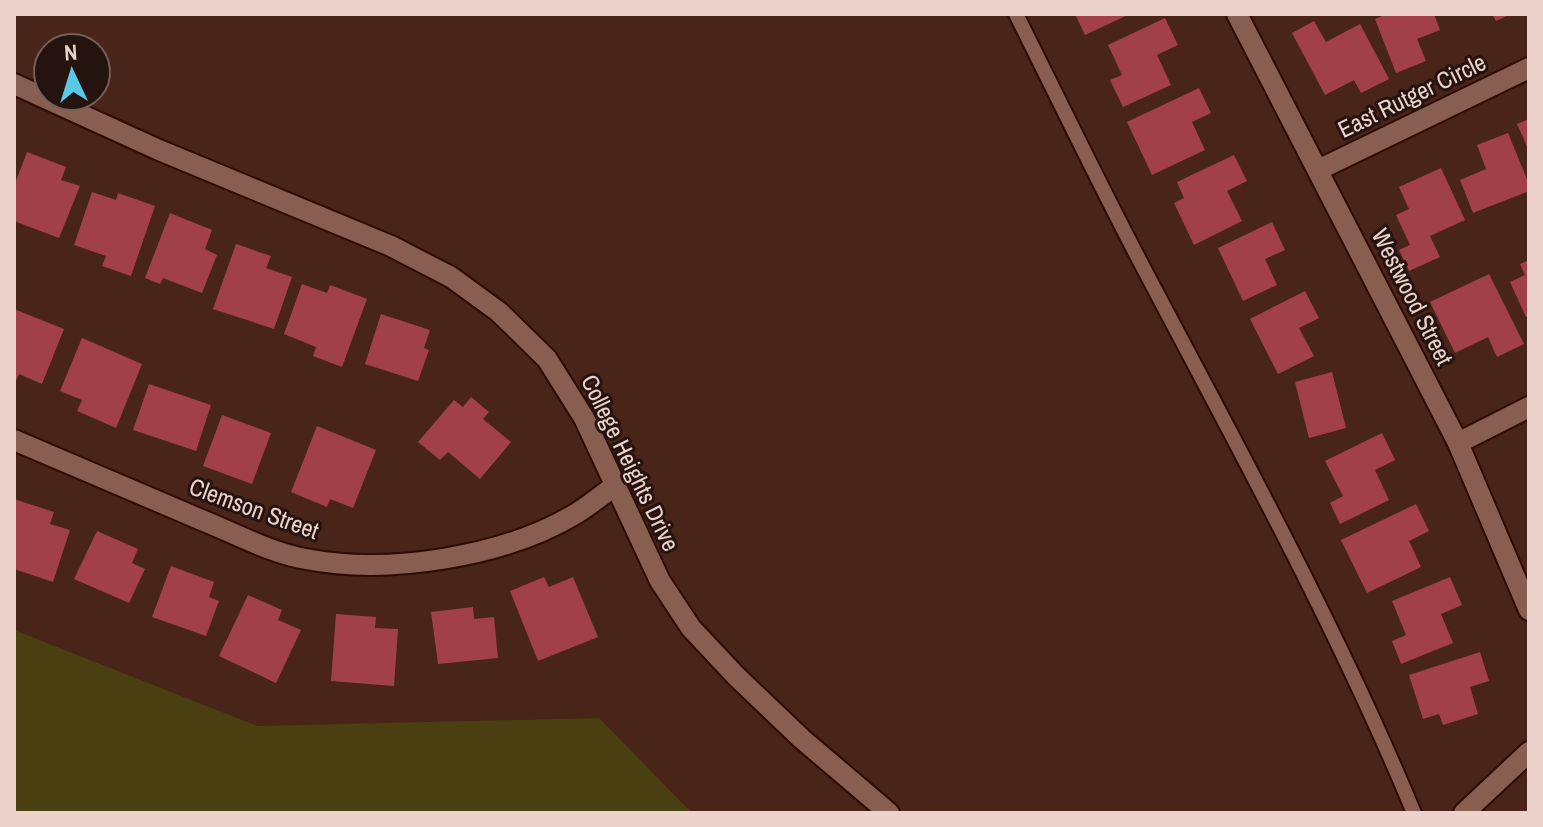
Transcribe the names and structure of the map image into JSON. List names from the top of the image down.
{
  "streets": {
    "street": [
      "East Rutger Circle",
      "Westwood Street",
      "College Heights Drive",
      "Clemson Street"
    ]
  },
  "crossings": [
    ["East Rutger Circle", "Westwood Street"],
    ["College Heights Drive", "Clemson Street"]
  ],
  "north": "top"
}
